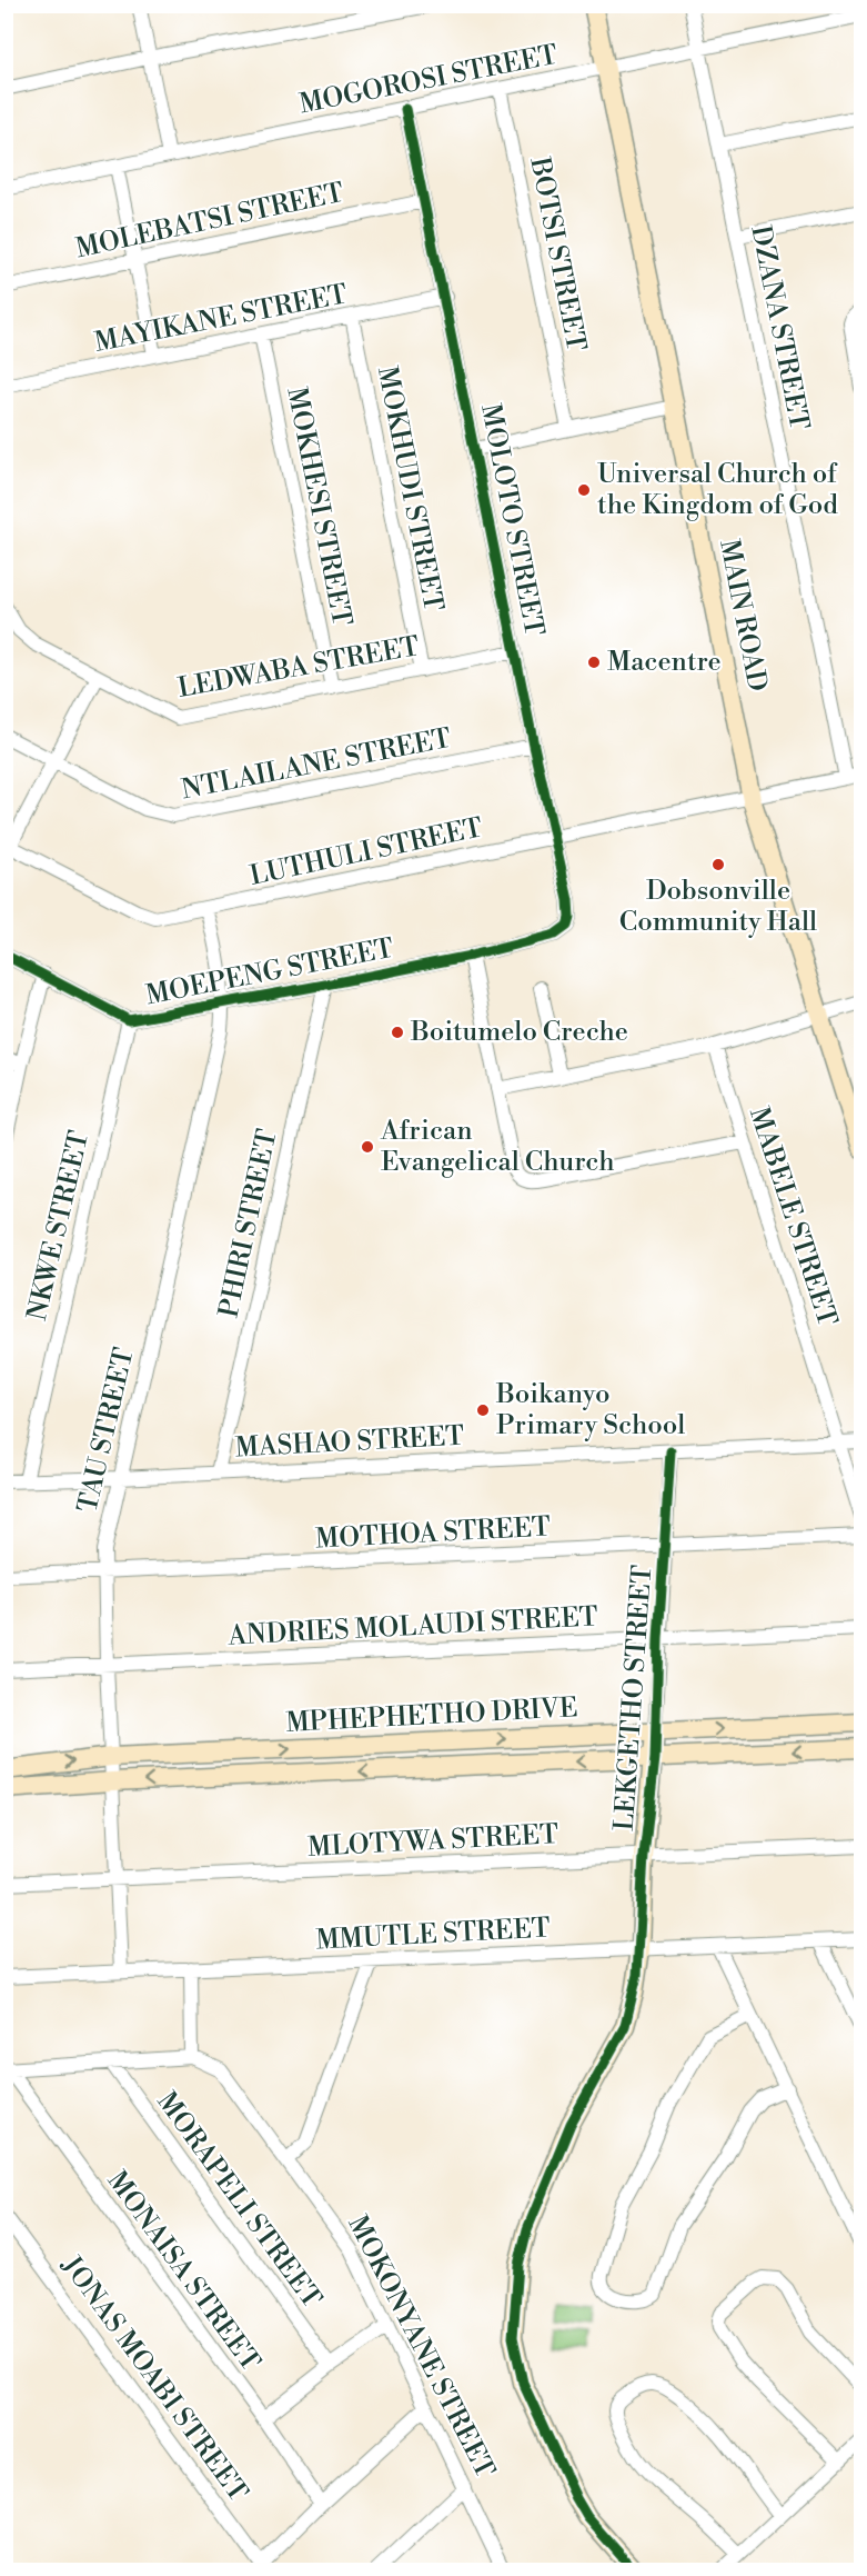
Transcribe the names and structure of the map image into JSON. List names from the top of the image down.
{
  "streets": {
    "street": [
      "MOGOROSI STREET",
      "MOLEBATSI STREET",
      "BOTSI STREET",
      "MAYIKANE STREET",
      "DZANA STREET",
      "MOKHUDI STREET",
      "MOKHESI STREET",
      "MOLOTO STREET",
      "MAIN ROAD",
      "LEDWABA STREET",
      "NTLAILANE STREET",
      "LUTHULI STREET",
      "MOEPENG STREET",
      "MABELE STREET",
      "PHIRI STREET",
      "NKWE STREET",
      "TAU STREET",
      "MASHAO STREET",
      "MOTHOA STREET",
      "ANDRIES MOLAUDI STREET",
      "LEKGETHO STREET",
      "MPHEPHETHO DRIVE",
      "MLOTYWA STREET",
      "MMUTLE STREET",
      "MORAPELI STREET",
      "MONAISA STREET",
      "MOKONYANE STREET",
      "JONAS MOABI STREET"
    ]
  },
  "crossings": [
    ["MOGOROSI STREET", "BOTSI STREET"],
    ["MOGOROSI STREET", "DZANA STREET"],
    ["MOGOROSI STREET", "MOLOTO STREET"],
    ["MOGOROSI STREET", "MAIN ROAD"],
    ["MOLEBATSI STREET", "MOLOTO STREET"],
    ["MAYIKANE STREET", "MOKHUDI STREET"],
    ["MAYIKANE STREET", "MOKHESI STREET"],
    ["MAYIKANE STREET", "MOLOTO STREET"],
    ["DZANA STREET", "LUTHULI STREET"],
    ["MOKHUDI STREET", "LEDWABA STREET"],
    ["MOKHESI STREET", "LEDWABA STREET"],
    ["MOLOTO STREET", "LEDWABA STREET"],
    ["MOLOTO STREET", "NTLAILANE STREET"],
    ["MOLOTO STREET", "LUTHULI STREET"],
    ["MOLOTO STREET", "MOEPENG STREET"],
    ["MAIN ROAD", "LUTHULI STREET"],
    ["LUTHULI STREET", "TAU STREET"],
    ["MOEPENG STREET", "PHIRI STREET"],
    ["MOEPENG STREET", "NKWE STREET"],
    ["MOEPENG STREET", "TAU STREET"],
    ["MABELE STREET", "MASHAO STREET"],
    ["PHIRI STREET", "MASHAO STREET"],
    ["NKWE STREET", "MASHAO STREET"],
    ["TAU STREET", "MASHAO STREET"],
    ["TAU STREET", "MOTHOA STREET"],
    ["TAU STREET", "ANDRIES MOLAUDI STREET"],
    ["TAU STREET", "MPHEPHETHO DRIVE"],
    ["TAU STREET", "MLOTYWA STREET"],
    ["TAU STREET", "MMUTLE STREET"],
    ["MASHAO STREET", "LEKGETHO STREET"],
    ["MOTHOA STREET", "LEKGETHO STREET"],
    ["ANDRIES MOLAUDI STREET", "LEKGETHO STREET"],
    ["LEKGETHO STREET", "MPHEPHETHO DRIVE"],
    ["LEKGETHO STREET", "MLOTYWA STREET"],
    ["LEKGETHO STREET", "MMUTLE STREET"],
    ["MORAPELI STREET", "MOKONYANE STREET"],
    ["MONAISA STREET", "MOKONYANE STREET"]
  ],
  "places": [
    "Universal Church of the Kingdom of God",
    "Macentre",
    "Dobsonville Community Hall",
    "Boitumelo Creche",
    "African Evangelical Church",
    "Boikanyo Primary School"
  ]
}
